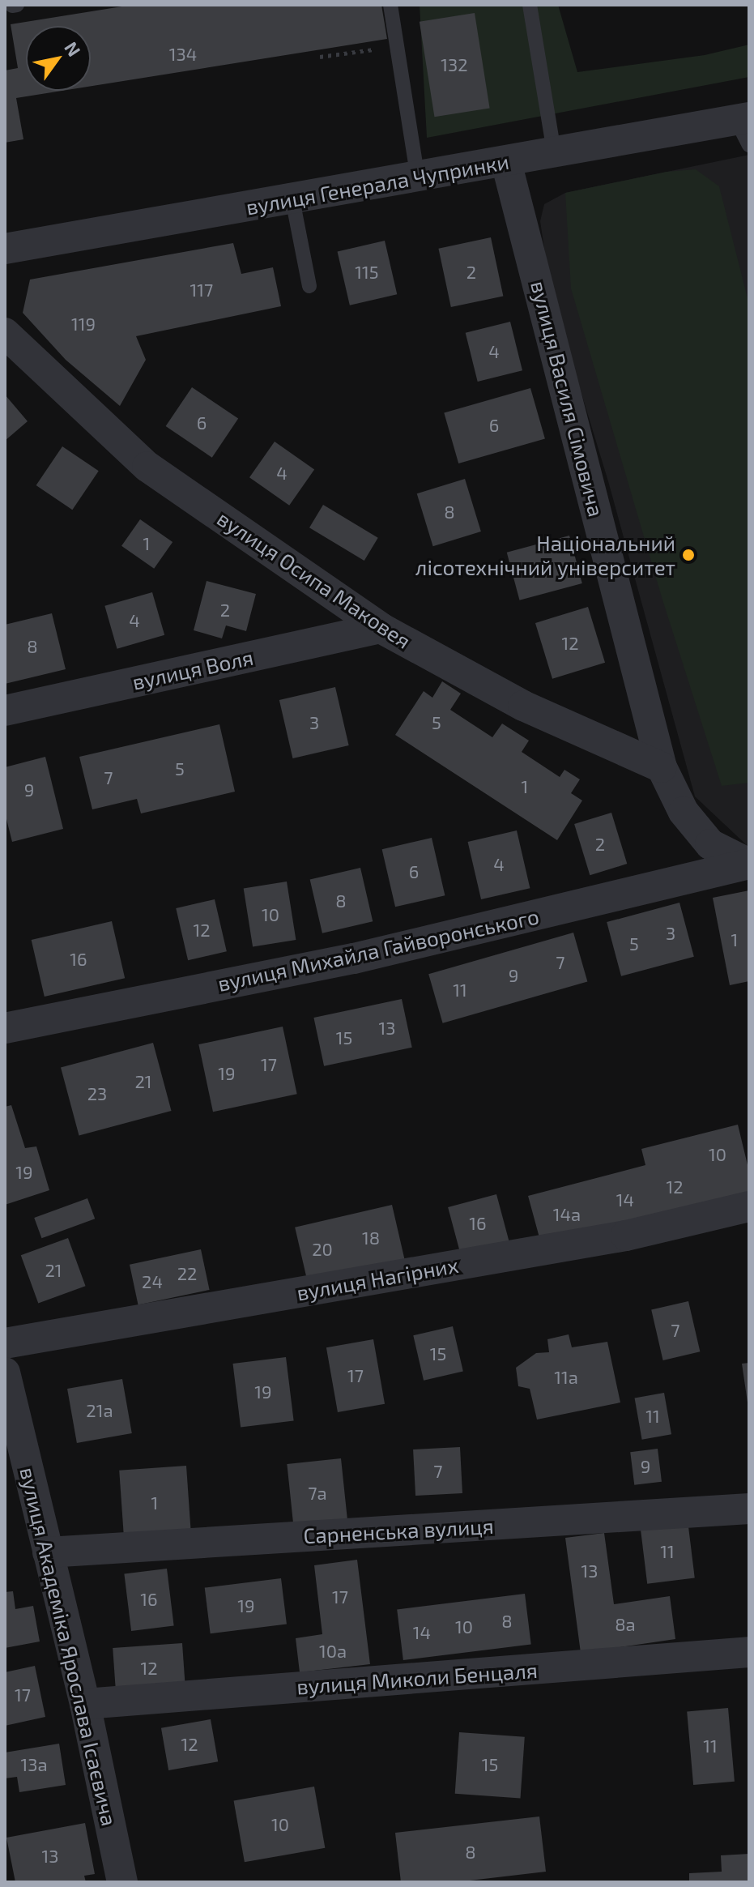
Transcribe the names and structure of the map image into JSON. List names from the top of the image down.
{
  "streets": {
    "street": [
      "вулиця Генерала Чупринки",
      "вулиця Василя Сімовича",
      "вулиця Осипа Маковея",
      "вулиця Воля",
      "вулиця Михайла Гайворонського",
      "вулиця Нагірних",
      "Сарненська вулиця",
      "вулиця Академіка Ярослава Ісаєвича",
      "вулиця Миколи Бенцаля"
    ]
  },
  "crossings": [
    ["вулиця Генерала Чупринки", "вулиця Василя Сімовича"],
    ["вулиця Василя Сімовича", "вулиця Осипа Маковея"],
    ["вулиця Василя Сімовича", "вулиця Михайла Гайворонського"],
    ["вулиця Осипа Маковея", "вулиця Воля"],
    ["Сарненська вулиця", "вулиця Академіка Ярослава Ісаєвича"],
    ["вулиця Академіка Ярослава Ісаєвича", "вулиця Миколи Бенцаля"]
  ],
  "places": ["Національний лісотехнічний університет"],
  "house_numbers": [
    "134",
    "132",
    "115",
    "2",
    "117",
    "119",
    "4",
    "6",
    "6",
    "4",
    "8",
    "1",
    "2",
    "4",
    "12",
    "8",
    "3",
    "5",
    "5",
    "7",
    "1",
    "9",
    "2",
    "4",
    "6",
    "8",
    "10",
    "12",
    "3",
    "1",
    "5",
    "16",
    "7",
    "9",
    "11",
    "13",
    "15",
    "17",
    "19",
    "21",
    "23",
    "10",
    "19",
    "12",
    "14",
    "14а",
    "16",
    "18",
    "20",
    "21",
    "22",
    "24",
    "7",
    "15",
    "17",
    "11а",
    "19",
    "21а",
    "11",
    "9",
    "7",
    "7а",
    "1",
    "11",
    "13",
    "17",
    "16",
    "19",
    "8",
    "8а",
    "10",
    "14",
    "10а",
    "12",
    "17",
    "12",
    "11",
    "13а",
    "15",
    "10",
    "8",
    "13"
  ],
  "north": "top right"
}
